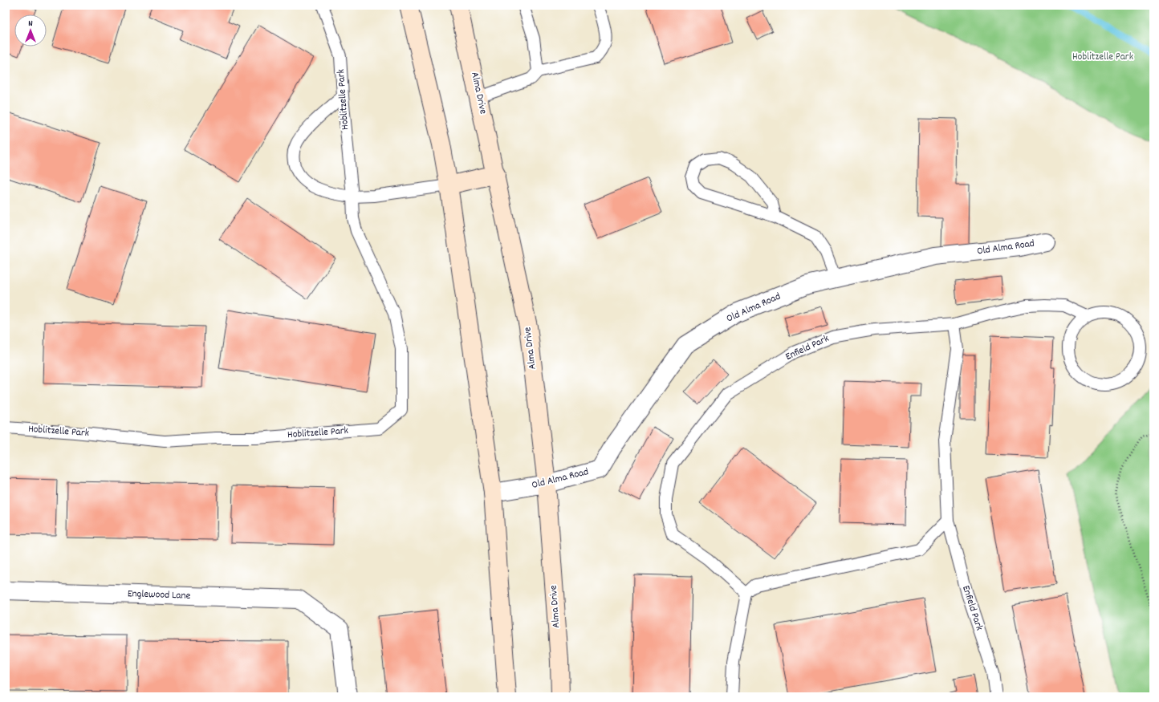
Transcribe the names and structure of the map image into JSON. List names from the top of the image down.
{
  "streets": {
    "main road": ["Alma Drive"],
    "street": ["Old Alma Road", "Englewood Lane"],
    "lane": ["Hoblitzelle Park", "Enfield Park"]
  },
  "crossings": [
    ["Alma Drive", "Old Alma Road"]
  ],
  "parks": ["Hoblitzelle Park"],
  "north": "top"
}
